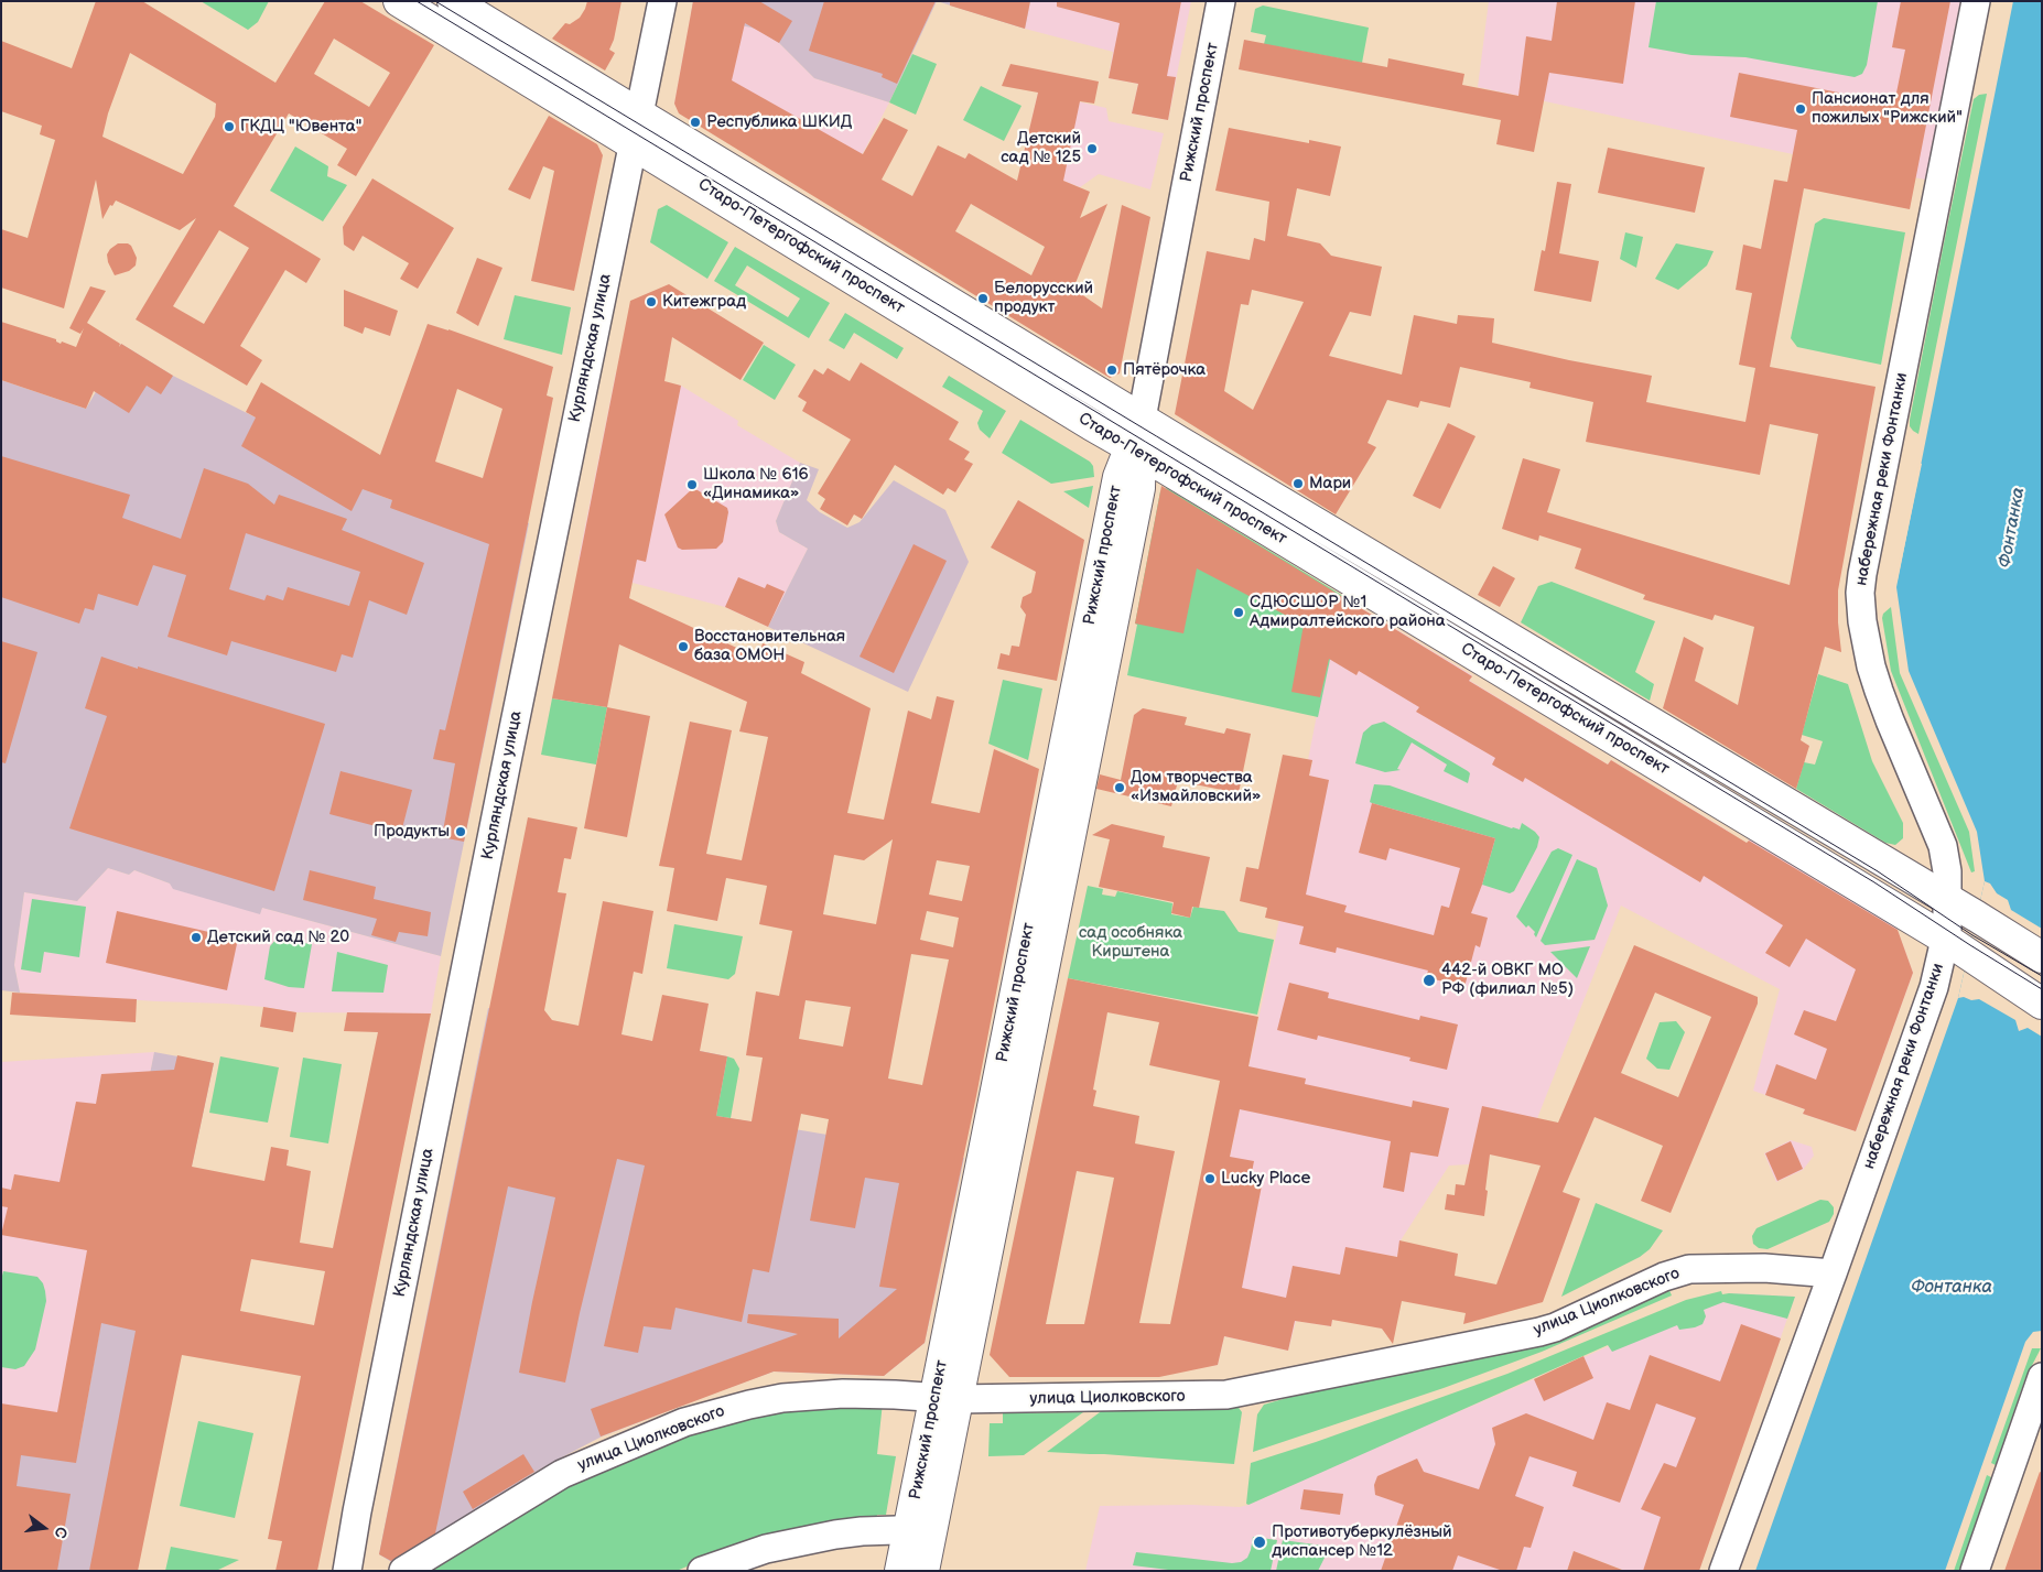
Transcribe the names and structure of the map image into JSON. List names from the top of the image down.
{
  "streets": {
    "main road": ["Рижский проспект", "Старо-Петергофский проспект"],
    "street": ["Курляндская улица", "набережная реки Фонтанки", "улица Циолковского"]
  },
  "crossings": [
    ["Рижский проспект", "Старо-Петергофский проспект"],
    ["Рижский проспект", "улица Циолковского"],
    ["Старо-Петергофский проспект", "Курляндская улица"],
    ["Старо-Петергофский проспект", "набережная реки Фонтанки"],
    ["набережная реки Фонтанки", "улица Циолковского"]
  ],
  "water": ["Фонтанка"],
  "parks": ["сад особняка Кирштена"],
  "places": [
    "Пансионат для пожилых \"Рижский\"",
    "Республика ШКИД",
    "ГКДЦ \"Ювента\"",
    "Детский сад № 125",
    "Белорусский продукт",
    "Китежград",
    "Пятёрочка",
    "Мари",
    "Школа № 616 «Динамика»",
    "СДЮСШОР №1 Адмиралтейского района",
    "Восстановительная база ОМОН",
    "Дом творчества «Измайловский»",
    "Продукты",
    "Детский сад № 20",
    "442-й ОВКГ МО РФ (филиал №5)",
    "Lucky Place",
    "Противотуберкулёзный диспансер №12"
  ],
  "north": "right"
}
